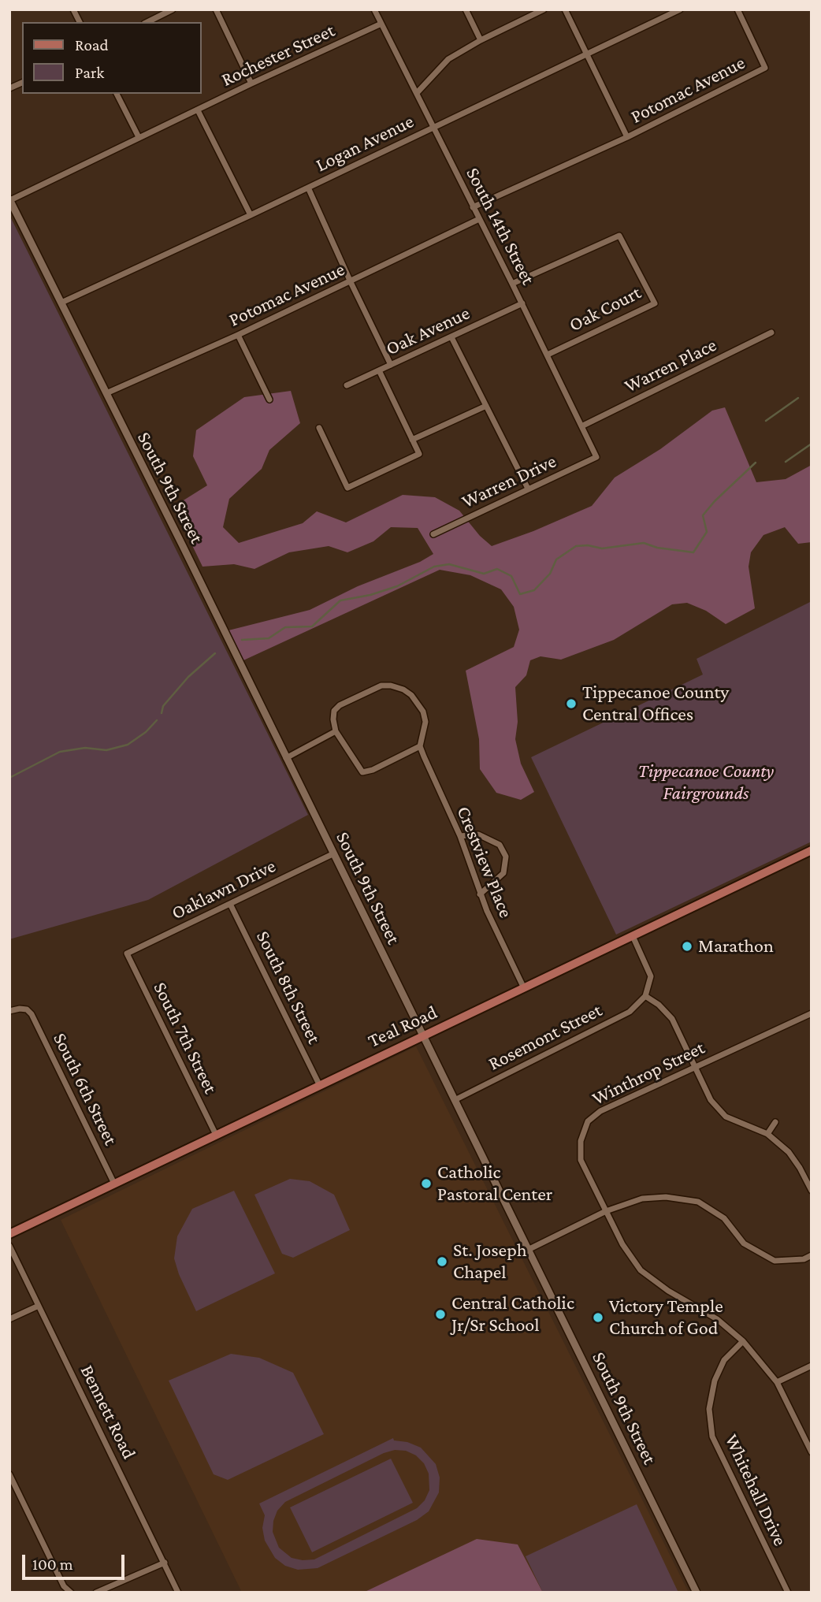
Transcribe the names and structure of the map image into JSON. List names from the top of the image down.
{
  "streets": {
    "main road": ["Teal Road"],
    "street": [
      "Rochester Street",
      "Potomac Avenue",
      "Logan Avenue",
      "South 14th Street",
      "Oak Court",
      "Oak Avenue",
      "Warren Place",
      "Warren Drive",
      "South 9th Street",
      "Crestview Place",
      "Oaklawn Drive",
      "South 8th Street",
      "Rosemont Street",
      "South 7th Street",
      "Winthrop Street",
      "South 6th Street",
      "Bennett Road",
      "Whitehall Drive"
    ]
  },
  "crossings": [
    ["Rochester Street", "South 14th Street"],
    ["Rochester Street", "South 9th Street"],
    ["Potomac Avenue", "South 14th Street"],
    ["Potomac Avenue", "South 9th Street"],
    ["Logan Avenue", "South 14th Street"],
    ["Logan Avenue", "South 9th Street"],
    ["South 14th Street", "Oak Court"],
    ["South 14th Street", "Oak Avenue"],
    ["South 14th Street", "Warren Place"],
    ["South 14th Street", "Warren Drive"],
    ["South 9th Street", "Oaklawn Drive"],
    ["South 9th Street", "Teal Road"],
    ["South 9th Street", "Rosemont Street"],
    ["Crestview Place", "Teal Road"],
    ["Oaklawn Drive", "South 8th Street"],
    ["Oaklawn Drive", "South 7th Street"],
    ["South 8th Street", "Teal Road"],
    ["Teal Road", "South 7th Street"],
    ["Teal Road", "South 6th Street"]
  ],
  "parks": ["Tippecanoe County Fairgrounds"],
  "places": [
    "Tippecanoe County Central Offices",
    "Marathon",
    "Catholic Pastoral Center",
    "St. Joseph Chapel",
    "Central Catholic Jr/Sr School",
    "Victory Temple Church of God"
  ],
  "legend": ["Road", "Park"],
  "scale_bar": "100 m"
}
